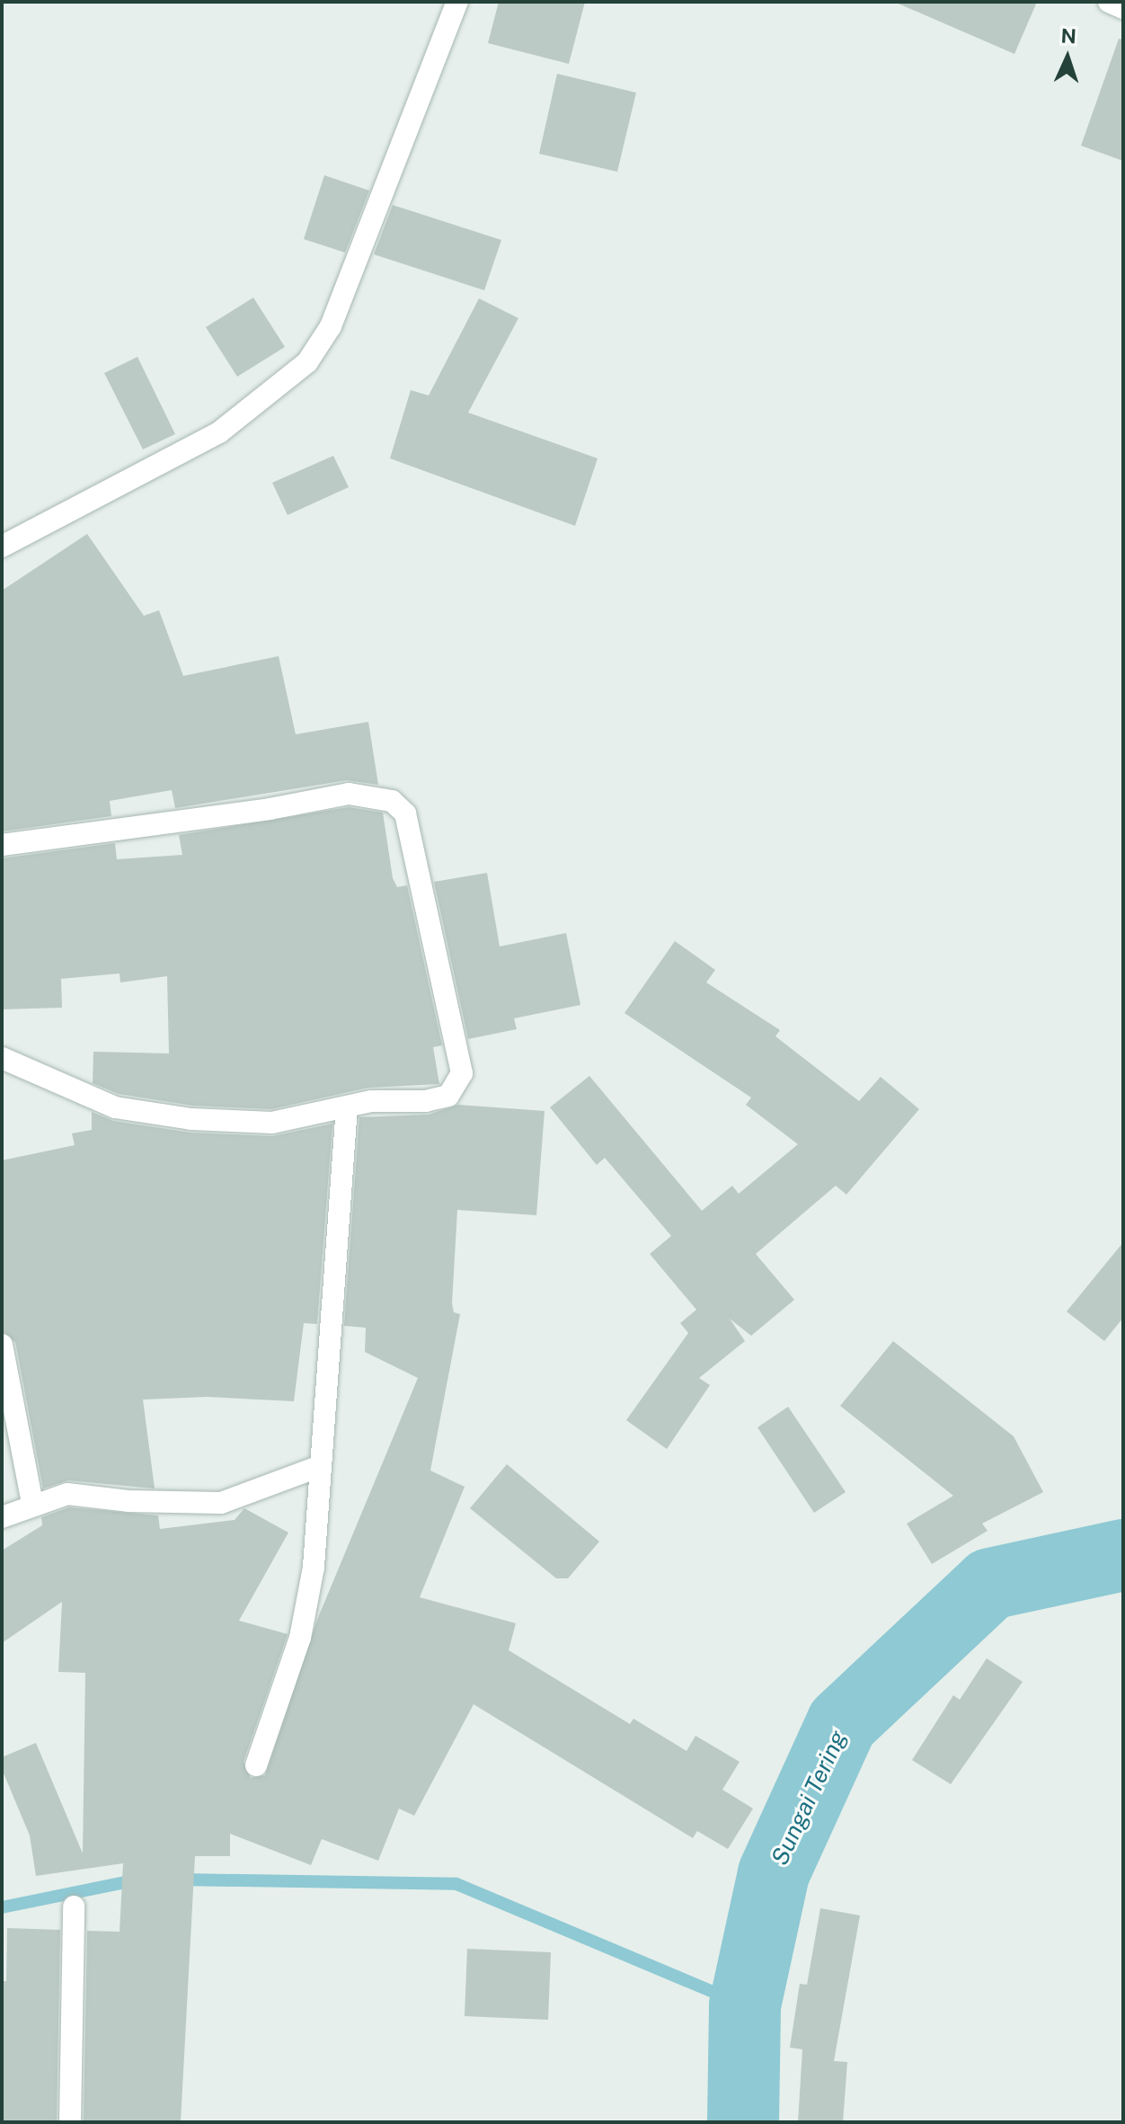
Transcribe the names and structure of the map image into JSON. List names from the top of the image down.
{
  "water": ["Sungai Tering"],
  "north": "top"
}
